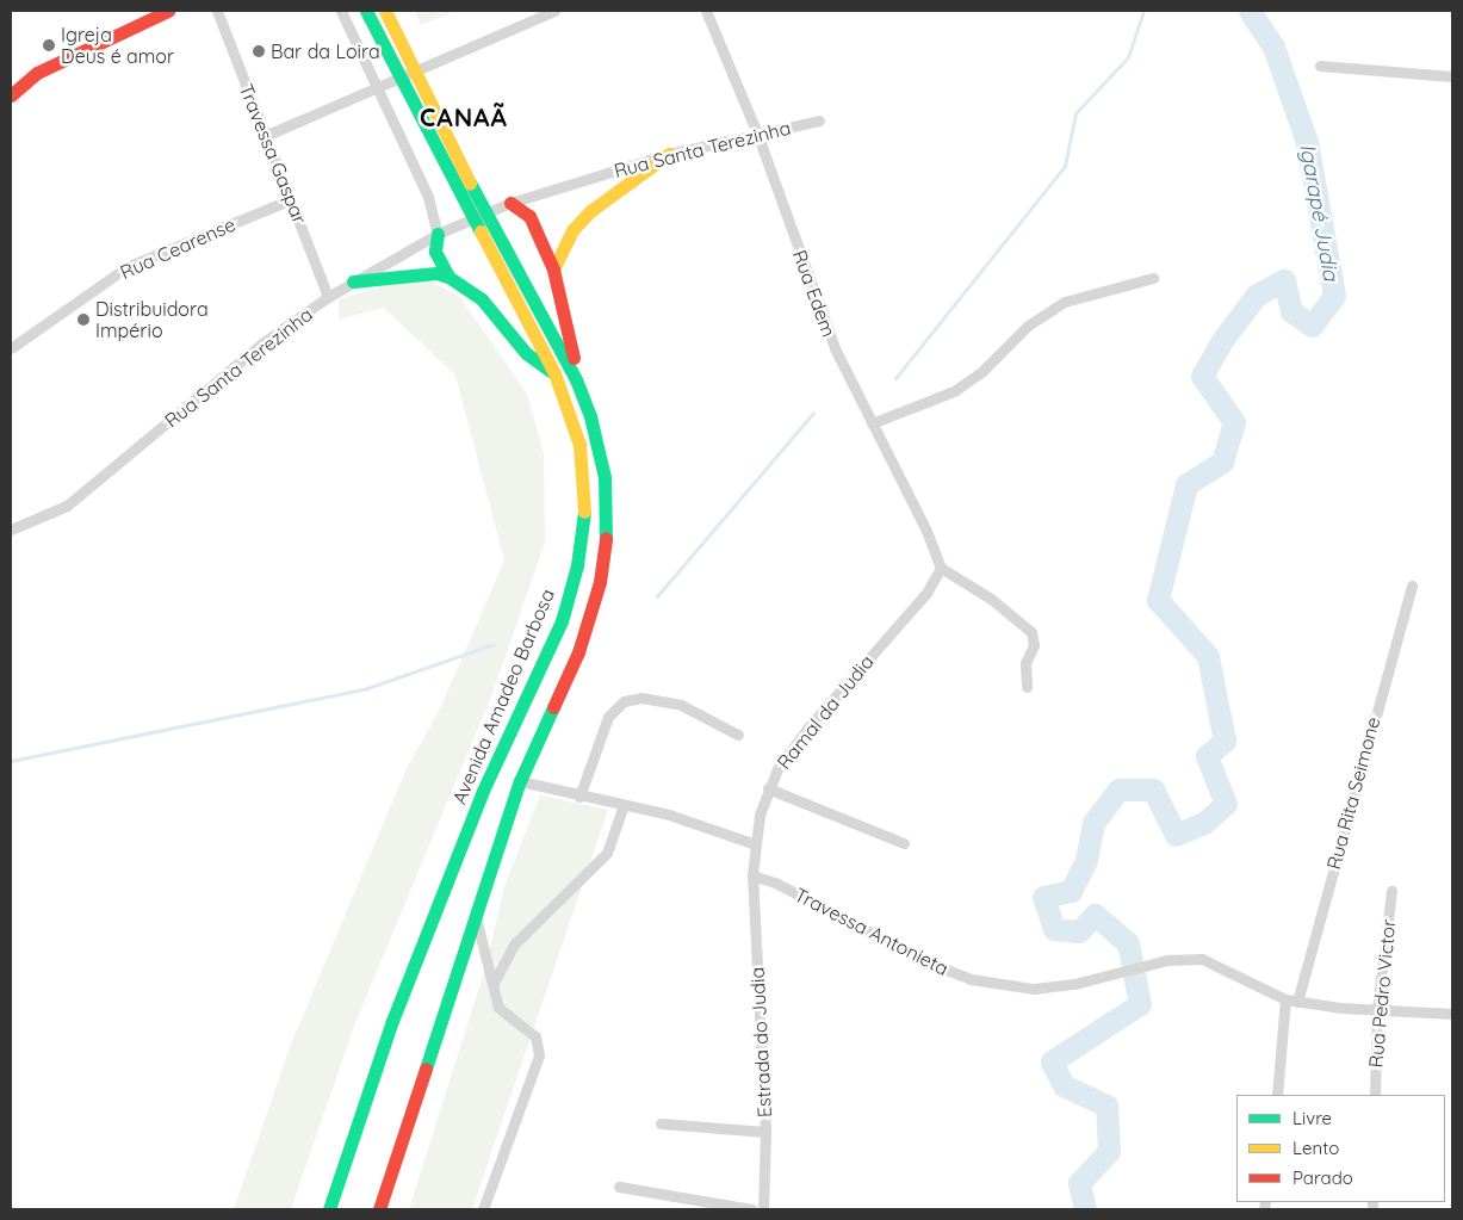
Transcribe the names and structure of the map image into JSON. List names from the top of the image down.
{
  "streets": {
    "main road": ["Avenida Amadeo Barbosa"],
    "street": [
      "Rua Santa Terezinha",
      "Travessa Gaspar",
      "Rua Cearense",
      "Rua Edem",
      "Ramal da Judia",
      "Rua Rita Seimone",
      "Travessa Antonieta",
      "Rua Pedro Victor",
      "Estrada do Judia"
    ]
  },
  "crossings": [
    ["Rua Santa Terezinha", "Travessa Gaspar"],
    ["Rua Santa Terezinha", "Rua Edem"],
    ["Travessa Gaspar", "Rua Cearense"],
    ["Rua Edem", "Ramal da Judia"],
    ["Ramal da Judia", "Travessa Antonieta"],
    ["Ramal da Judia", "Estrada do Judia"],
    ["Rua Rita Seimone", "Travessa Antonieta"],
    ["Travessa Antonieta", "Rua Pedro Victor"],
    ["Travessa Antonieta", "Estrada do Judia"]
  ],
  "districts": ["CANAÃ"],
  "water": ["Igarapé Judia"],
  "places": ["Igreja Deus é amor", "Bar da Loira", "Distribuidora Império"],
  "legend": ["Livre", "Lento", "Parado"]
}
